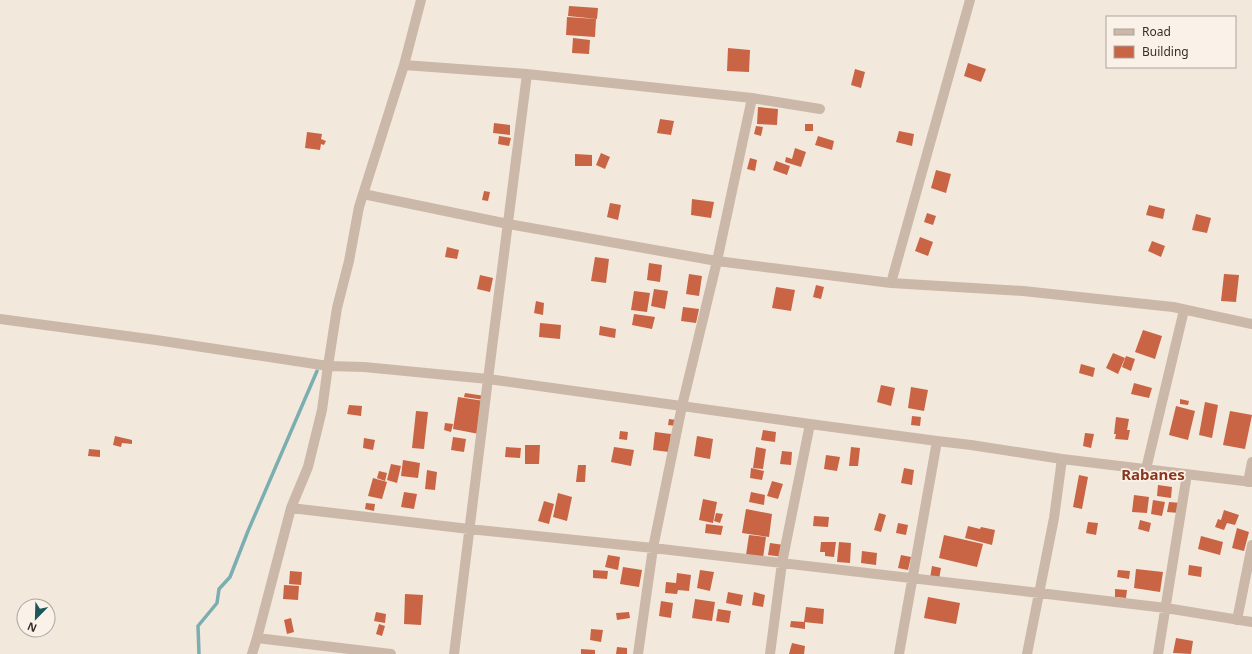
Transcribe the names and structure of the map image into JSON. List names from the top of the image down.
{
  "districts": ["Rabanes"],
  "legend": ["Road", "Building"],
  "north": "bottom left"
}
